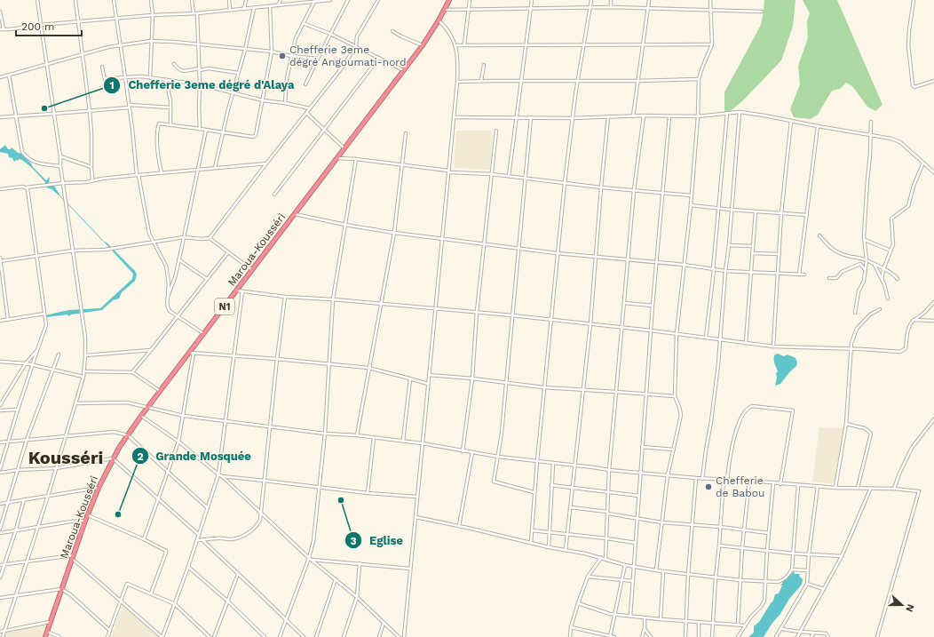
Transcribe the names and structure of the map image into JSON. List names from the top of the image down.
{
  "streets": {
    "highway": ["Maroua-Kousséri", "N1"]
  },
  "districts": ["Kousséri"],
  "places": [
    "Chefferie 3eme dégré Angoumati-nord",
    "Chefferie 3eme dégré d'Alaya",
    "Chefferie de Babou",
    "Eglise",
    "Grande Mosquée"
  ],
  "scale_bar": "200 m",
  "north": "right"
}
